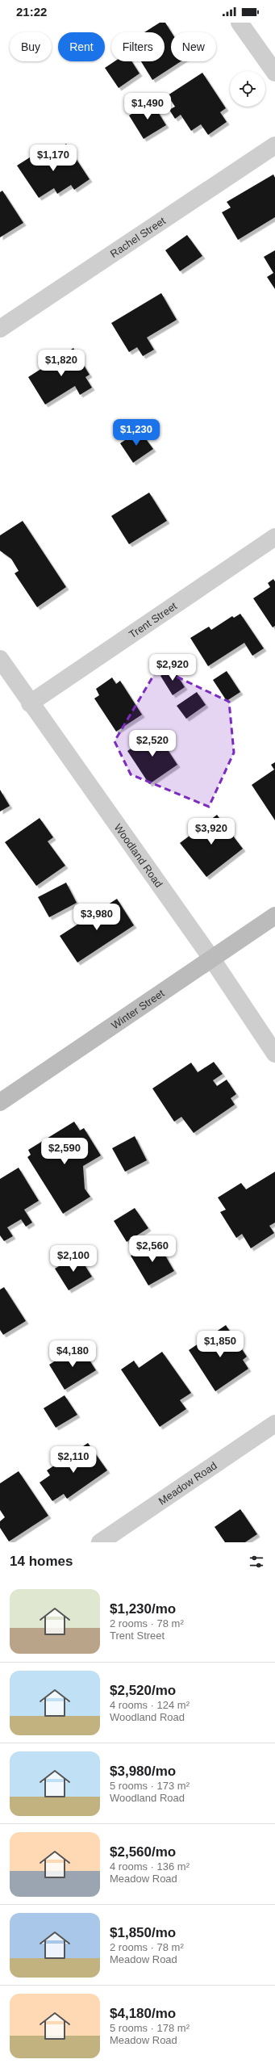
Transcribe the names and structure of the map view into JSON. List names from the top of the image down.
{
  "streets": {
    "main road": ["Winter Street"],
    "street": [
      "Rachel Street",
      "Trent Street",
      "Woodland Road",
      "Meadow Road"
    ]
  },
  "crossings": [
    ["Trent Street", "Woodland Road"],
    ["Woodland Road", "Winter Street"]
  ],
  "page": {
    "status": "21:22",
    "chip": [
      "Buy",
      "Rent",
      "Filters",
      "New"
    ],
    "price": [
      "$1,490",
      "$1,170",
      "$1,820",
      "$1,230",
      "$2,920",
      "$2,520",
      "$3,920",
      "$3,980",
      "$2,590",
      "$2,560",
      "$2,100",
      "$1,850",
      "$4,180",
      "$2,110"
    ],
    "heading": "14 homes",
    "list": [
      {
        "name": "$1,230/mo",
        "note": "2 rooms · 78 m² · Trent Street"
      },
      {
        "name": "$2,520/mo",
        "note": "4 rooms · 124 m² · Woodland Road"
      },
      {
        "name": "$3,980/mo",
        "note": "5 rooms · 173 m² · Woodland Road"
      },
      {
        "name": "$2,560/mo",
        "note": "4 rooms · 136 m² · Meadow Road"
      },
      {
        "name": "$1,850/mo",
        "note": "2 rooms · 78 m² · Meadow Road"
      },
      {
        "name": "$4,180/mo",
        "note": "5 rooms · 178 m² · Meadow Road"
      }
    ]
  }
}
